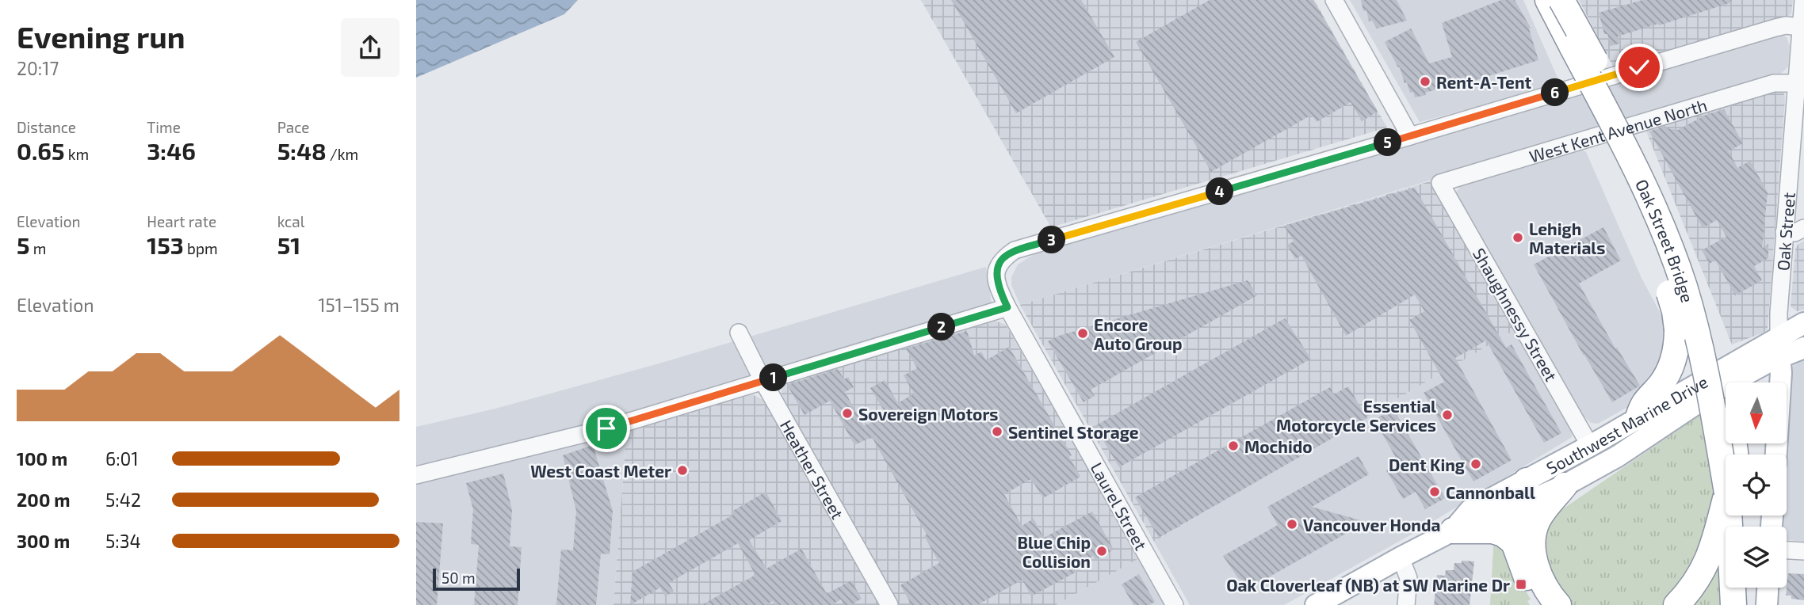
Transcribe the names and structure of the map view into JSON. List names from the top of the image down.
{
  "streets": {
    "highway": ["Oak Street Bridge"],
    "main road": ["Oak Street", "Southwest Marine Drive"],
    "street": [
      "West Kent Avenue North",
      "Shaughnessy Street",
      "Heather Street",
      "Laurel Street"
    ]
  },
  "crossings": [
    ["West Kent Avenue North", "Oak Street"],
    ["West Kent Avenue North", "Shaughnessy Street"],
    ["Oak Street", "Southwest Marine Drive"],
    ["Shaughnessy Street", "Southwest Marine Drive"]
  ],
  "places": {
    "other": [
      "Rent-A-Tent",
      "Lehigh Materials",
      "Encore Auto Group",
      "Sovereign Motors",
      "Essential Motorcycle Services",
      "Sentinel Storage",
      "Mochido",
      "Dent King",
      "West Coast Meter",
      "Cannonball",
      "Vancouver Honda",
      "Blue Chip Collision"
    ],
    "transit": ["Oak Cloverleaf (NB) at SW Marine Dr"]
  },
  "scale_bar": "50 m",
  "north": "bottom",
  "page": {
    "heading": ["Evening run", "20:17"],
    "pins": [
      "6",
      "5",
      "4",
      "3",
      "2",
      "1"
    ],
    "stats": [
      ["Distance", "0.65 km"],
      ["Time", "3:46"],
      ["Pace", "5:48 /km"],
      ["Elevation", "5 m"],
      ["Heart rate", "153 bpm"],
      ["kcal", "51"]
    ],
    "chart": ["Elevation", "151–155 m"],
    "list": [
      {
        "name": "100 m",
        "note": "6:01"
      },
      {
        "name": "200 m",
        "note": "5:42"
      },
      {
        "name": "300 m",
        "note": "5:34"
      }
    ],
    "scale": "50 m"
  }
}
